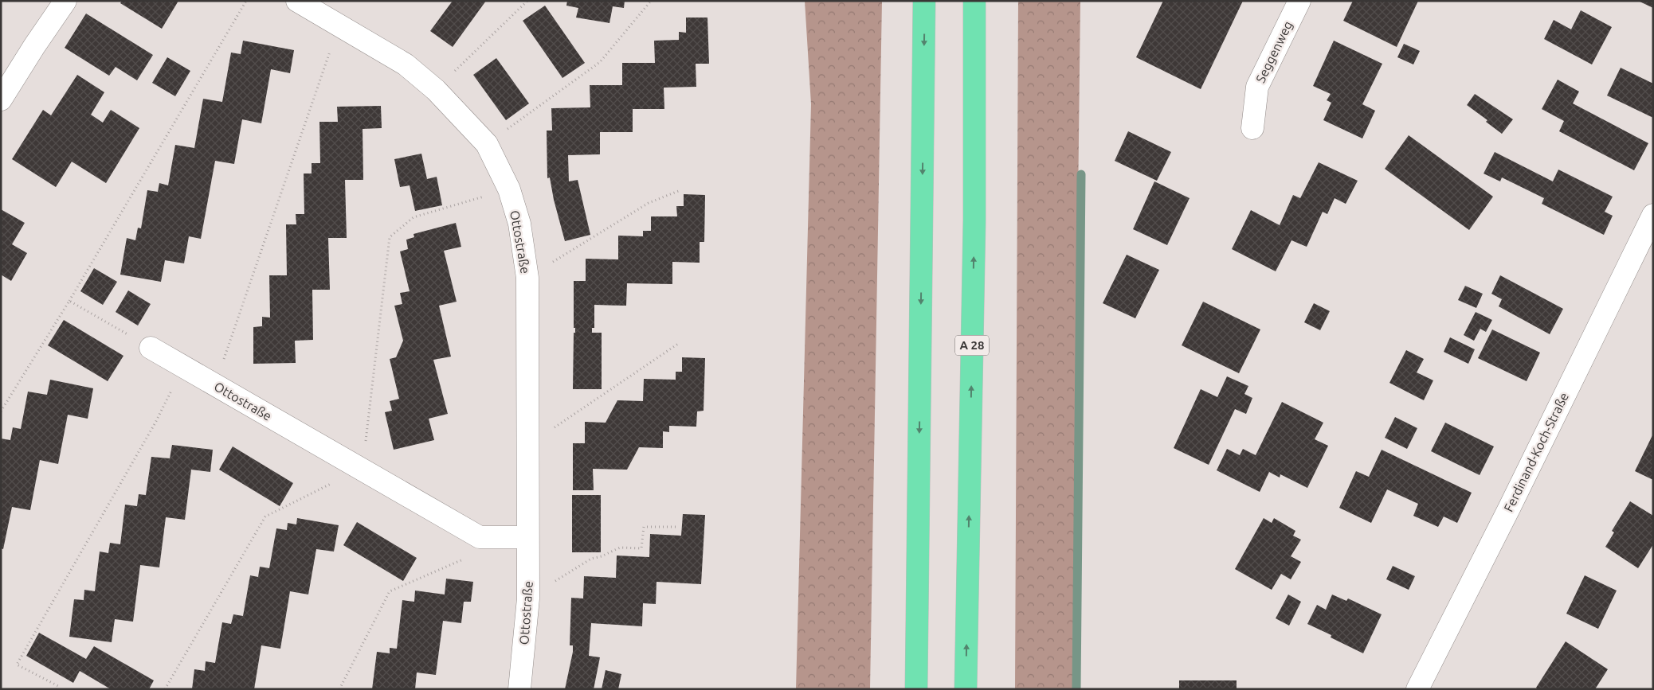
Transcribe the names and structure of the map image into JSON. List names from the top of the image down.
{
  "streets": {
    "highway": ["A 28"],
    "street": ["Seggenweg", "Ottostraße", "Ferdinand-Koch-Straße"]
  }
}
